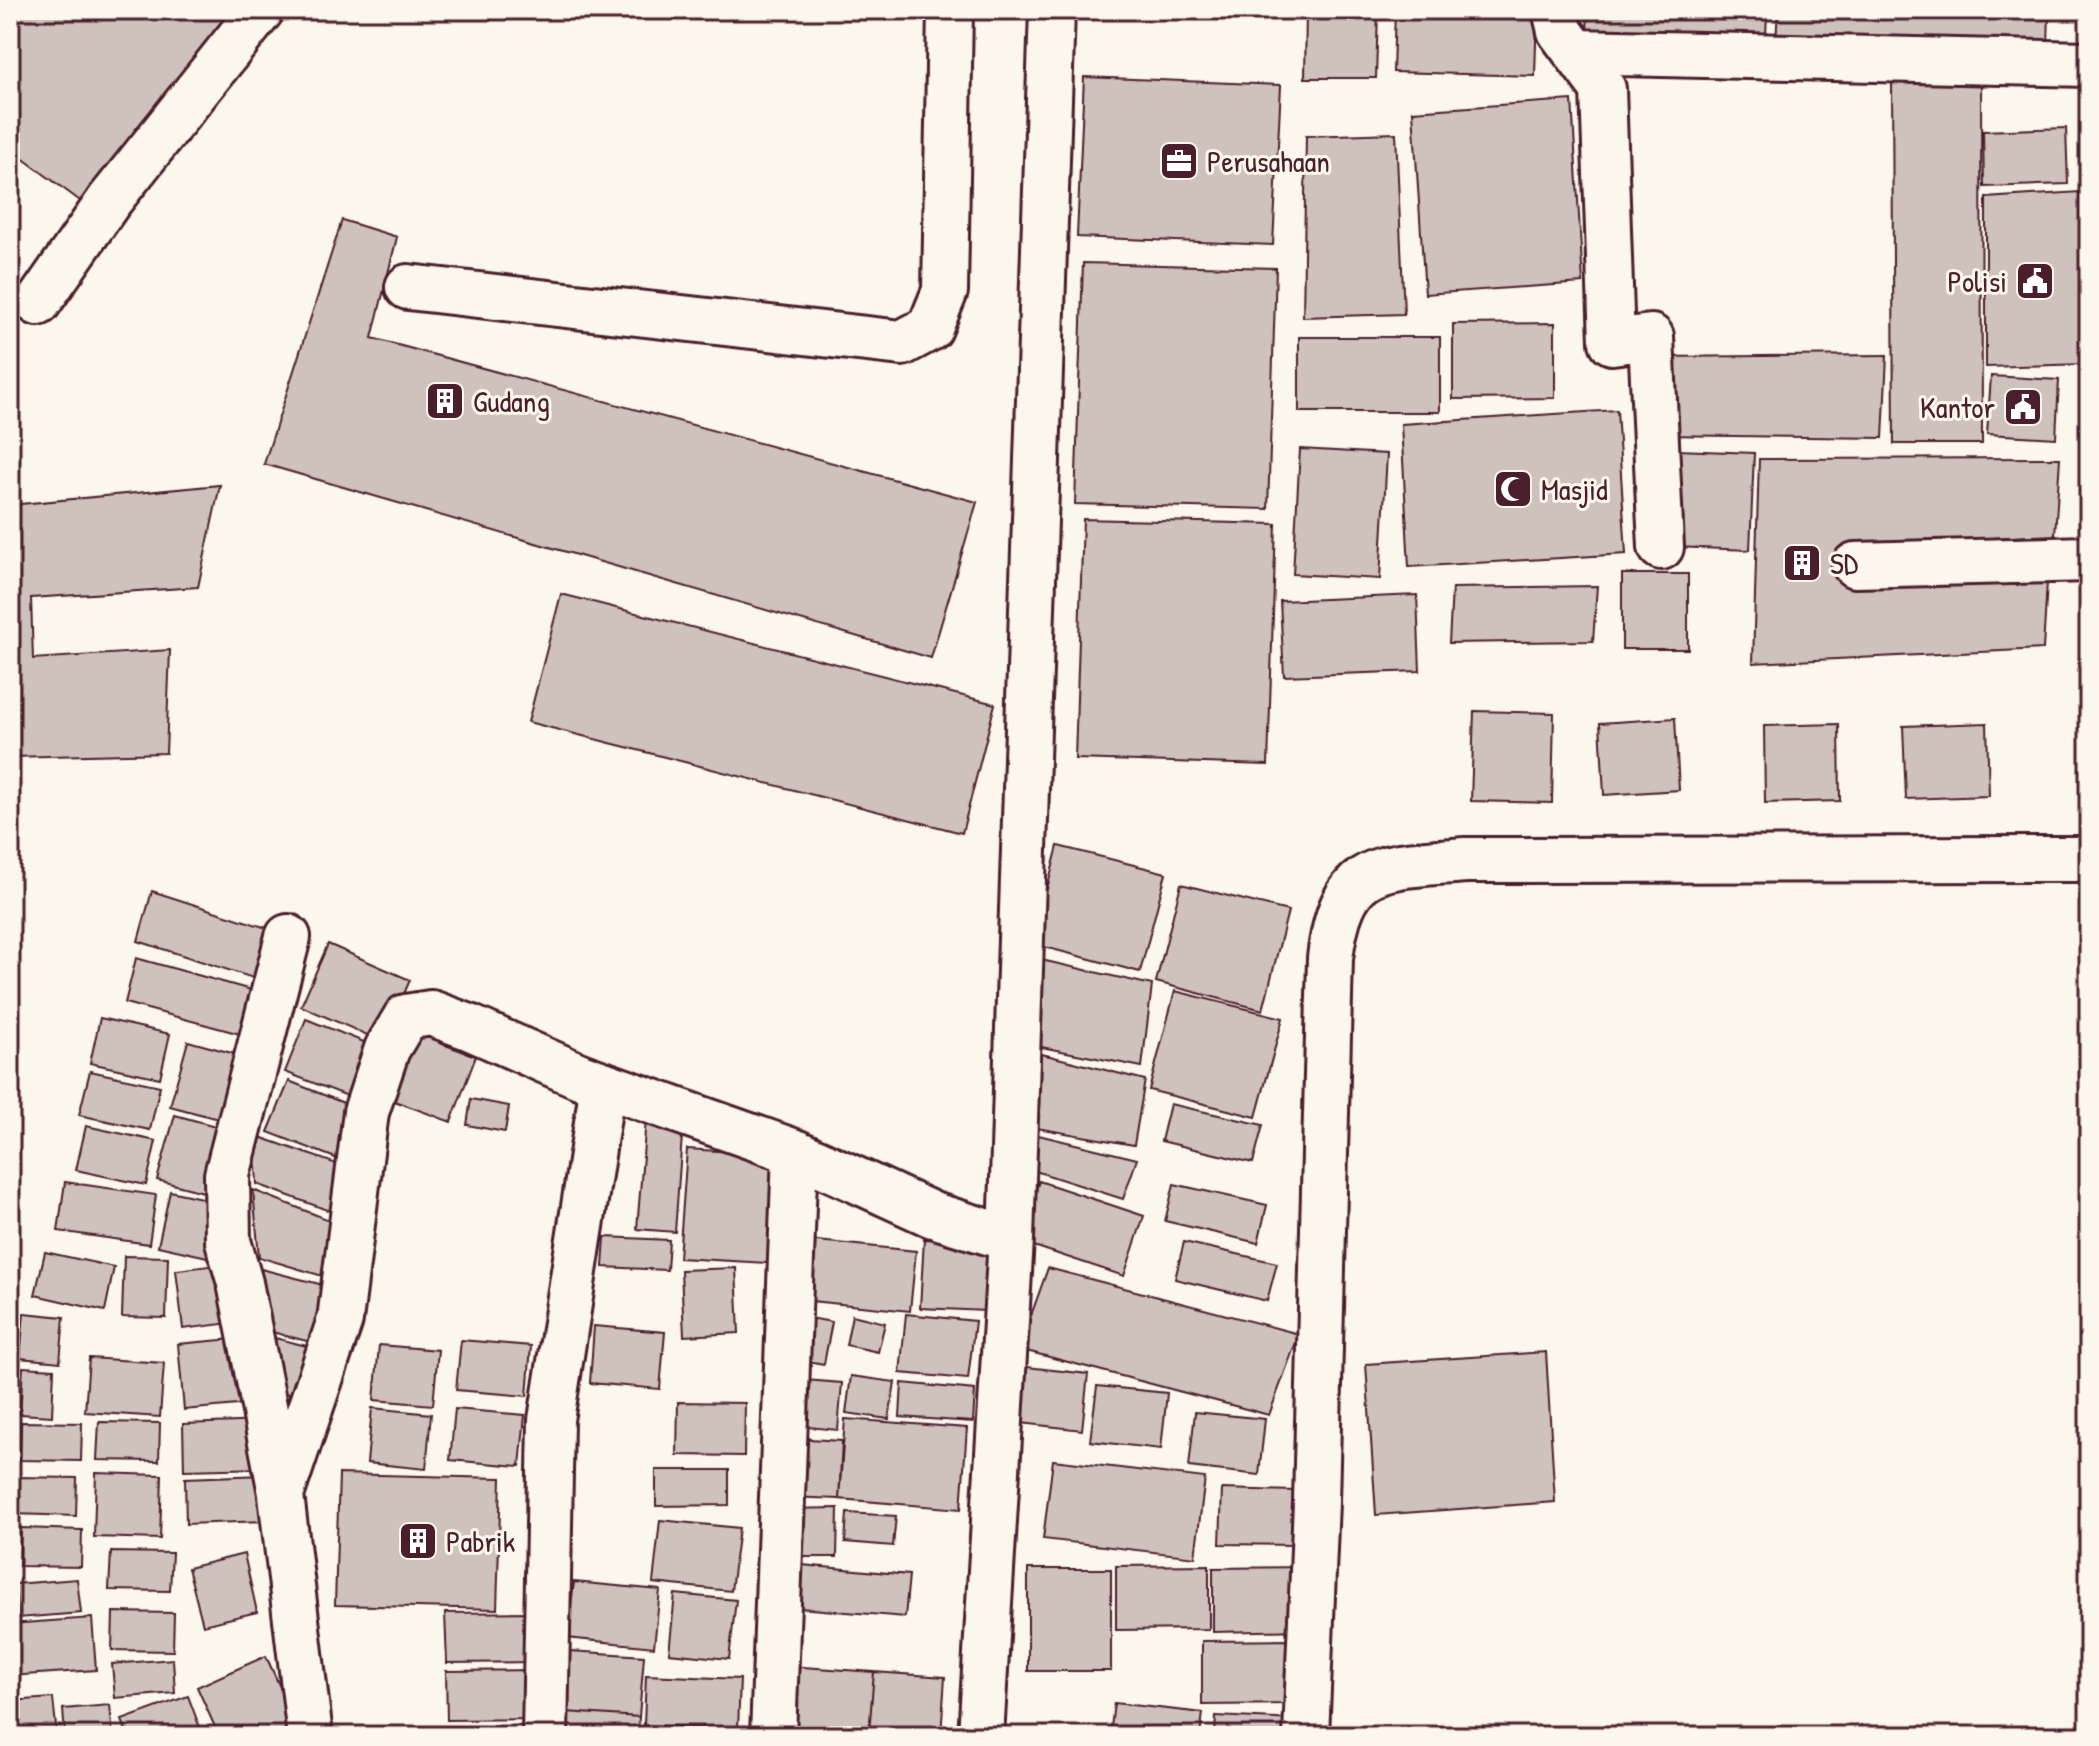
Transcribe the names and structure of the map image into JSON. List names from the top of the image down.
{
  "places": {
    "office": ["Perusahaan"],
    "public building": ["Polisi", "Kantor"],
    "building": ["Gudang", "SD", "Pabrik"],
    "mosque": ["Masjid"]
  }
}
